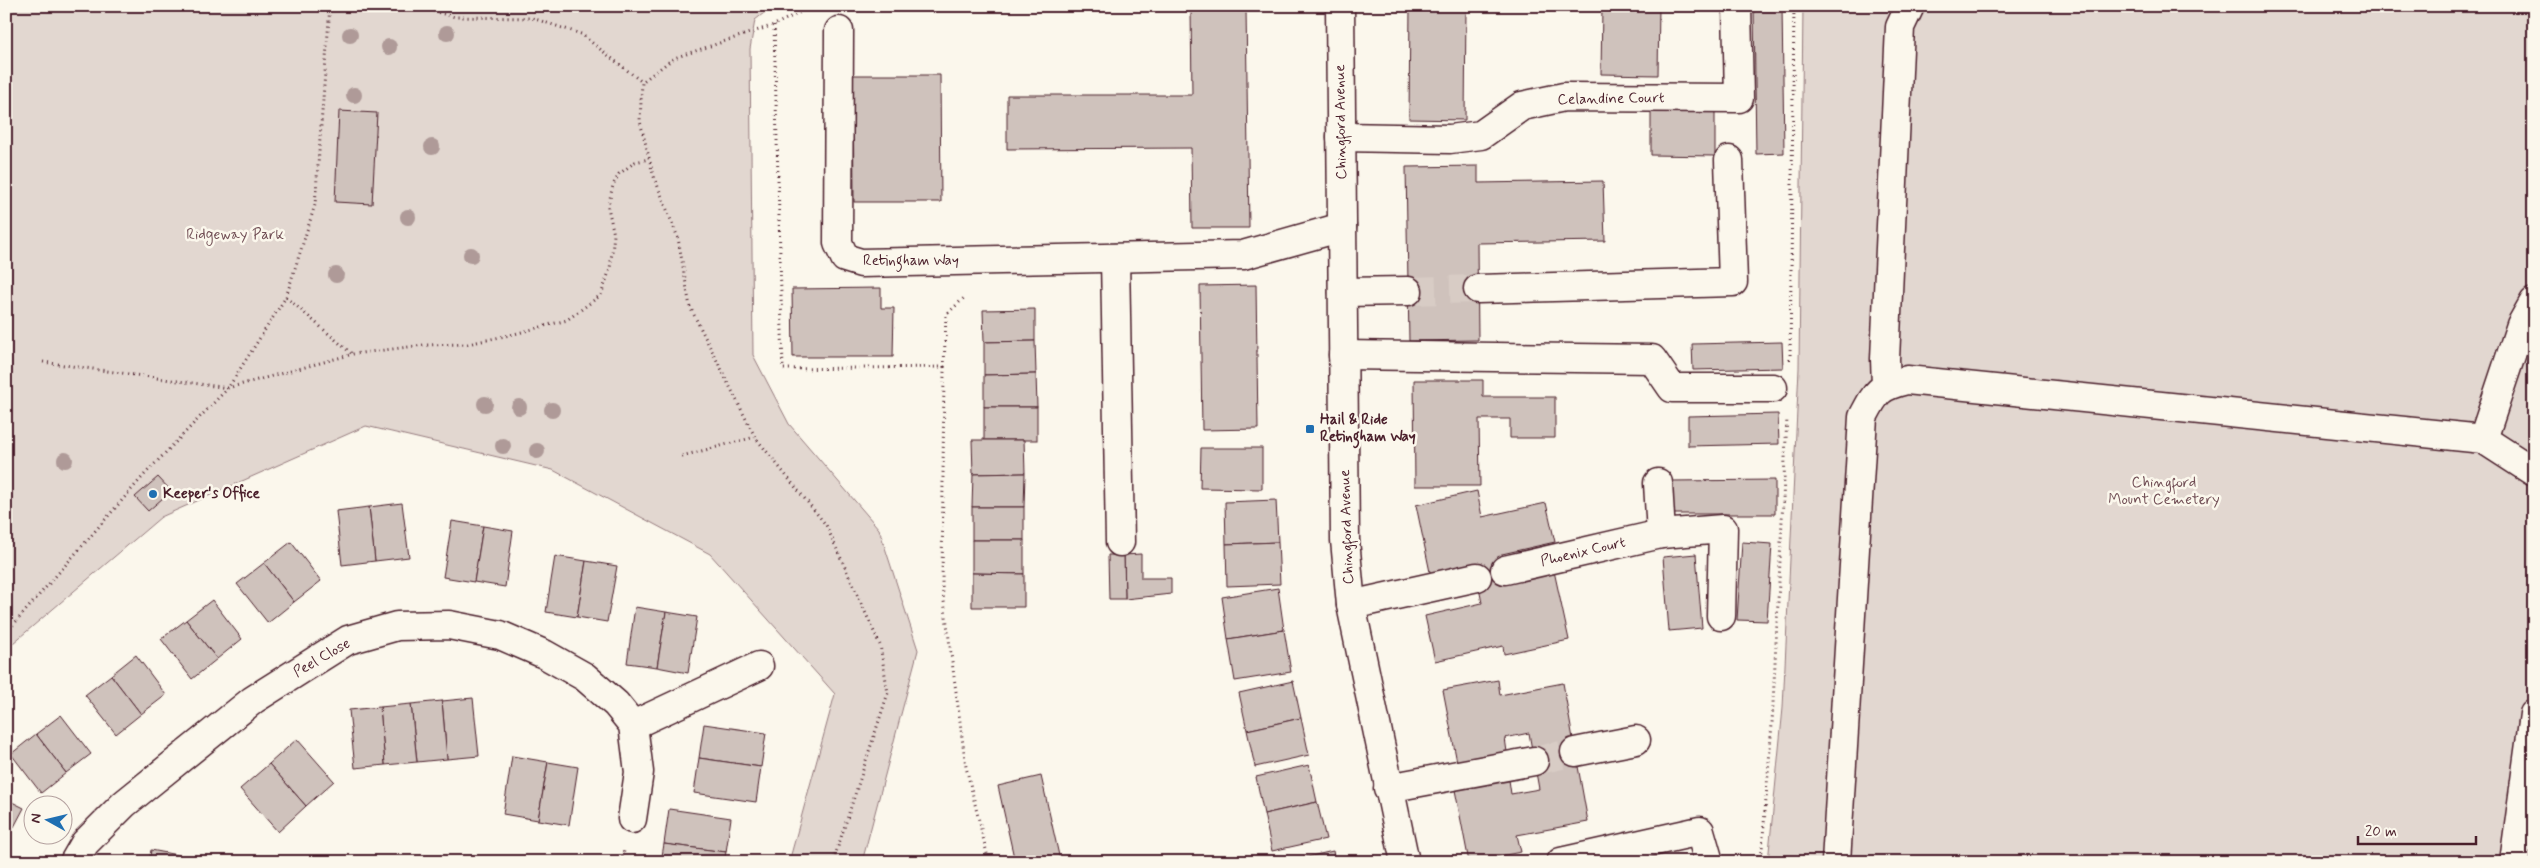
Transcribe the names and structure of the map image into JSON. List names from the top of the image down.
{
  "streets": {
    "street": [
      "Celandine Court",
      "Chingford Avenue",
      "Retingham Way",
      "Phoenix Court",
      "Peel Close"
    ]
  },
  "crossings": [
    ["Celandine Court", "Chingford Avenue"],
    ["Chingford Avenue", "Retingham Way"]
  ],
  "parks": ["Ridgeway Park", "Chingford Mount Cemetery"],
  "places": {
    "transit": ["Hail & Ride Retingham Way"],
    "other": ["Keeper's Office"]
  },
  "scale_bar": "20 m",
  "north": "left"
}
